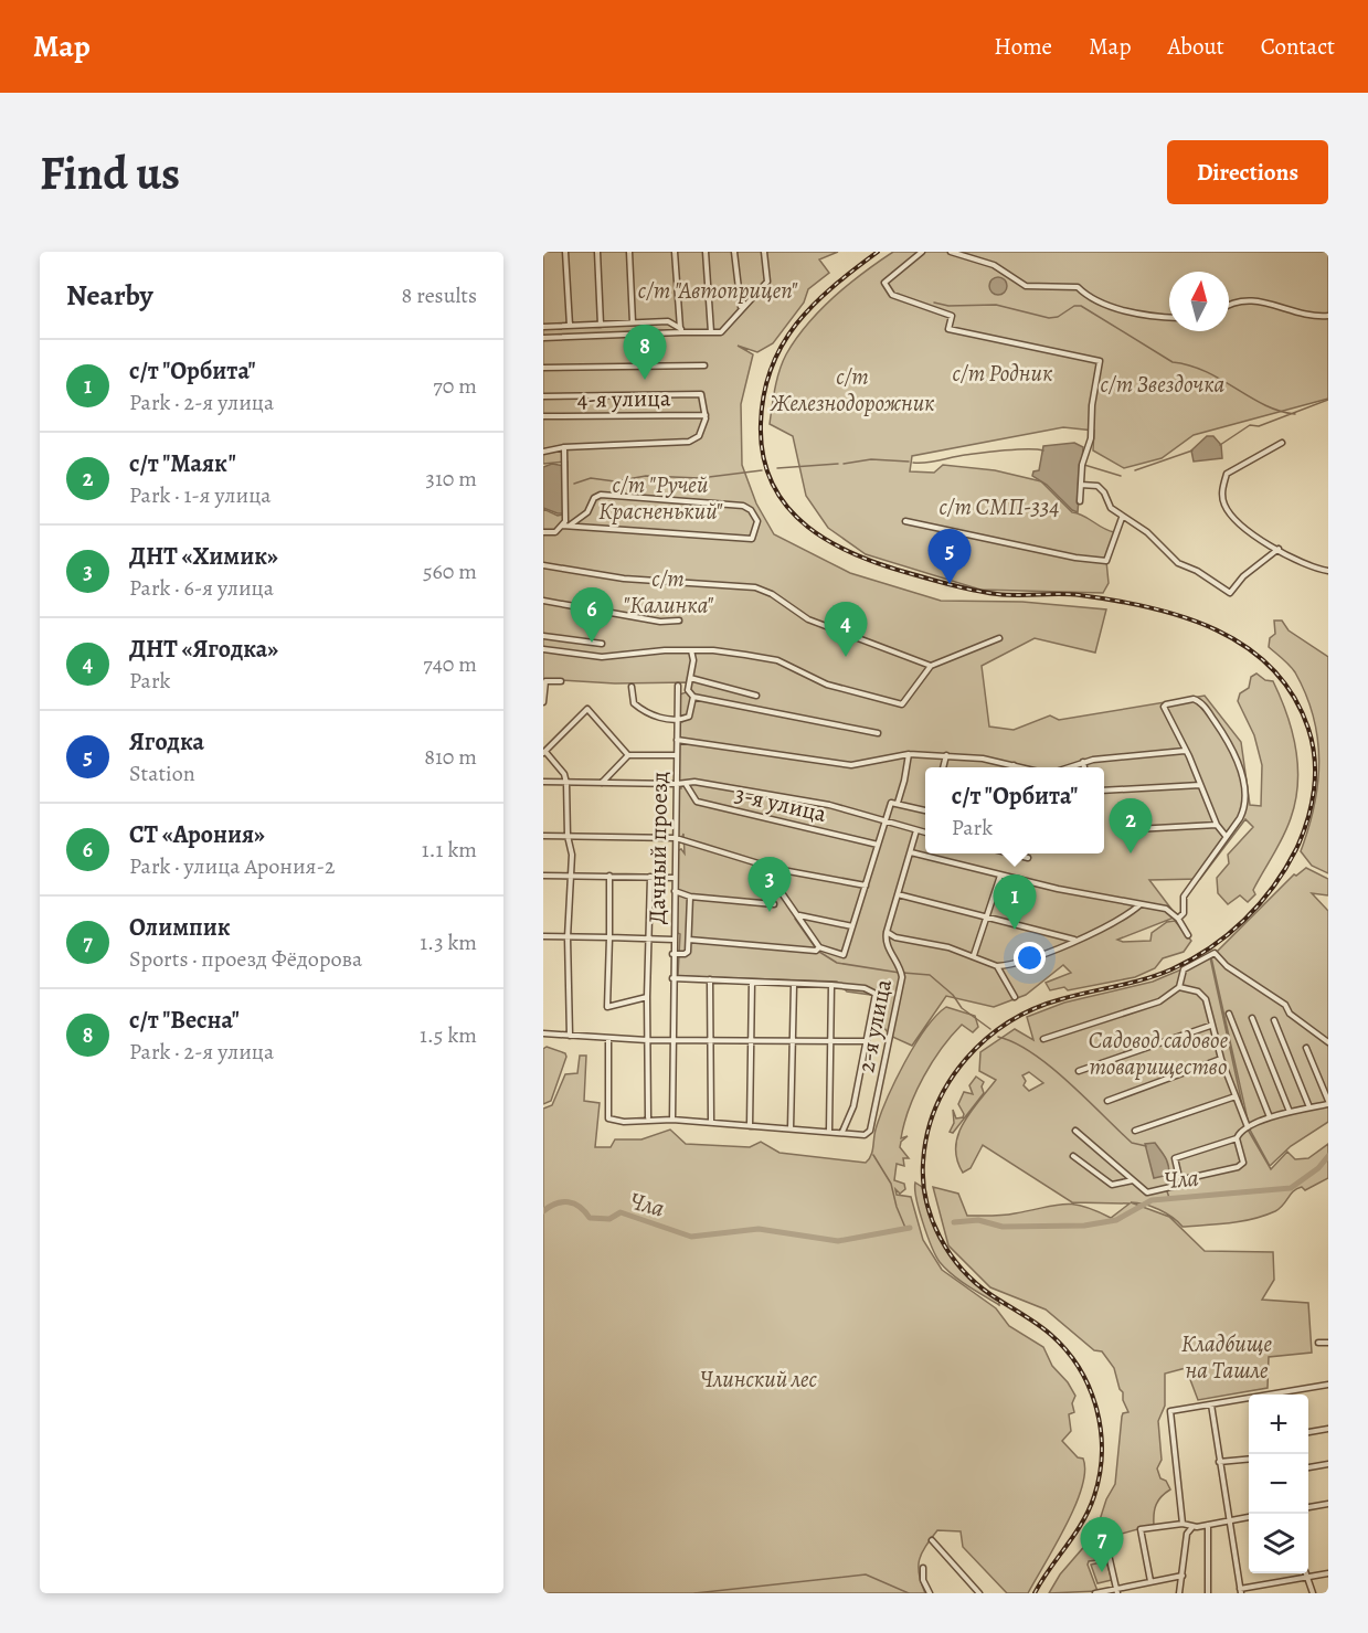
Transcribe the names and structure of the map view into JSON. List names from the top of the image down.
{
  "streets": {
    "street": [
      "4-я улица",
      "3-я улица",
      "Дачный проезд",
      "2-я улица"
    ]
  },
  "crossings": [
    ["Дачный проезд", "2-я улица"]
  ],
  "water": ["Чла"],
  "parks": [
    "с/т \"Автоприцеп\"",
    "с/т Родник",
    "с/т Железнодорожник",
    "с/т Звездочка",
    "с/т \"Ручей Красненький\"",
    "с/т СМП-334",
    "с/т \"Калинка\"",
    "Садовод садовое товарищество",
    "Кладбище на Ташле",
    "Члинский лес"
  ],
  "north": "top",
  "page": {
    "header": "Map",
    "nav": [
      "Home",
      "Map",
      "About",
      "Contact"
    ],
    "buttons": "Directions",
    "title": "Find us",
    "heading": ["Nearby", "8 results"],
    "pins": [
      "8",
      "5",
      "6",
      "4",
      "2",
      "3",
      "1",
      "7"
    ],
    "list": [
      {
        "mark": "1",
        "name": "с/т \"Орбита\"",
        "note": "Park · 2-я улица",
        "value": "70 m"
      },
      {
        "mark": "2",
        "name": "с/т \"Маяк\"",
        "note": "Park · 1-я улица",
        "value": "310 m"
      },
      {
        "mark": "3",
        "name": "ДНТ «Химик»",
        "note": "Park · 6-я улица",
        "value": "560 m"
      },
      {
        "mark": "4",
        "name": "ДНТ «Ягодка»",
        "note": "Park",
        "value": "740 m"
      },
      {
        "mark": "5",
        "name": "Ягодка",
        "note": "Station",
        "value": "810 m"
      },
      {
        "mark": "6",
        "name": "СТ «Арония»",
        "note": "Park · улица Арония-2",
        "value": "1.1 km"
      },
      {
        "mark": "7",
        "name": "Олимпик",
        "note": "Sports · проезд Фёдорова",
        "value": "1.3 km"
      },
      {
        "mark": "8",
        "name": "с/т \"Весна\"",
        "note": "Park · 2-я улица",
        "value": "1.5 km"
      }
    ],
    "popup": ["с/т \"Орбита\"", "Park"],
    "map_buttons": ["+", "−"]
  }
}
